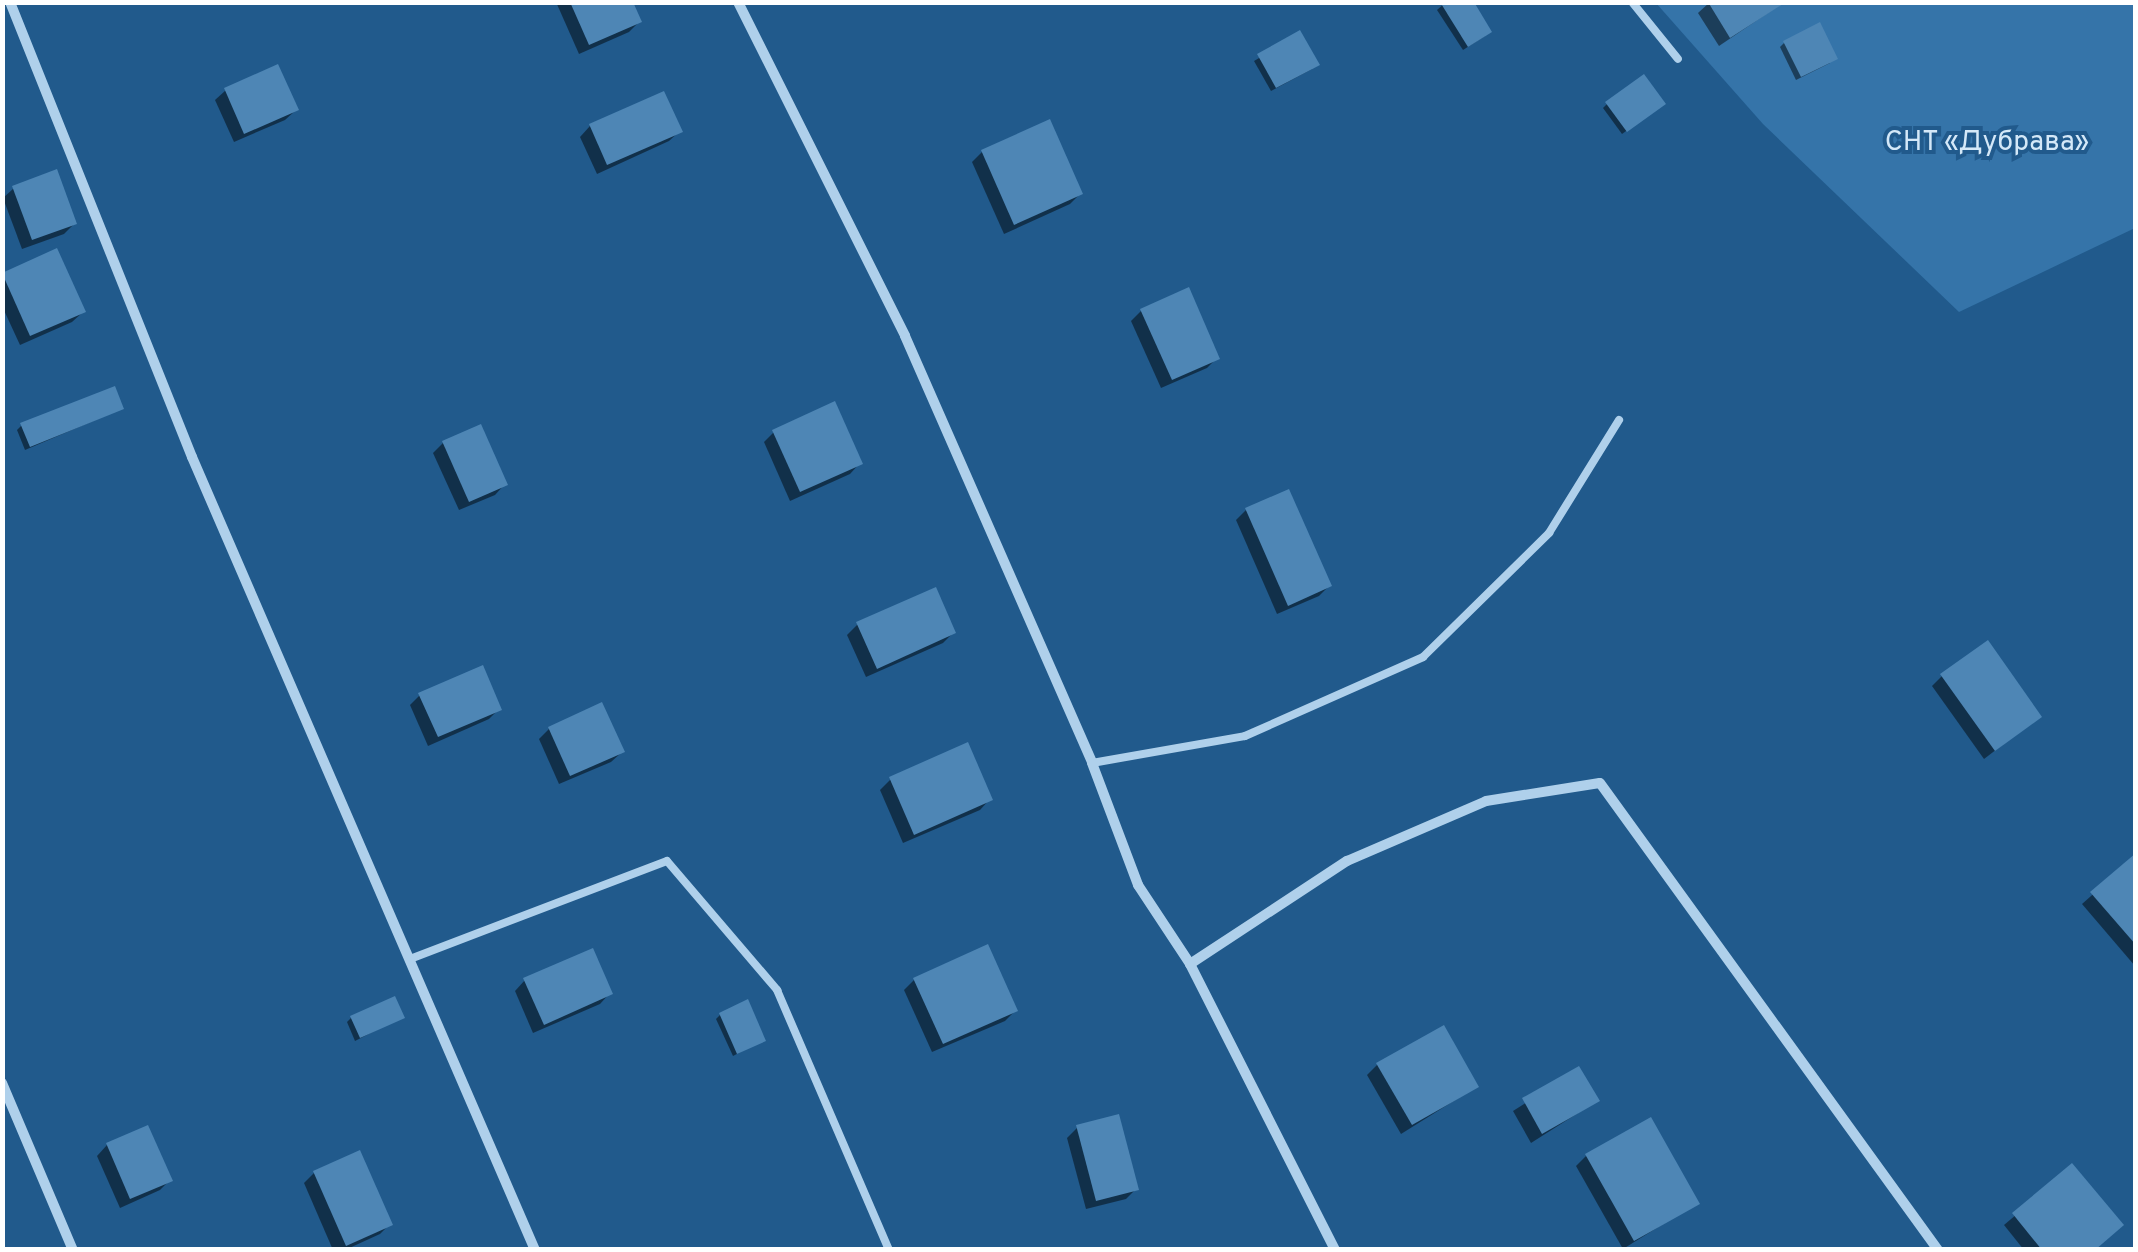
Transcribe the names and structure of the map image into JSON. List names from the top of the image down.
{
  "parks": ["СНТ «Дубрава»"]
}
